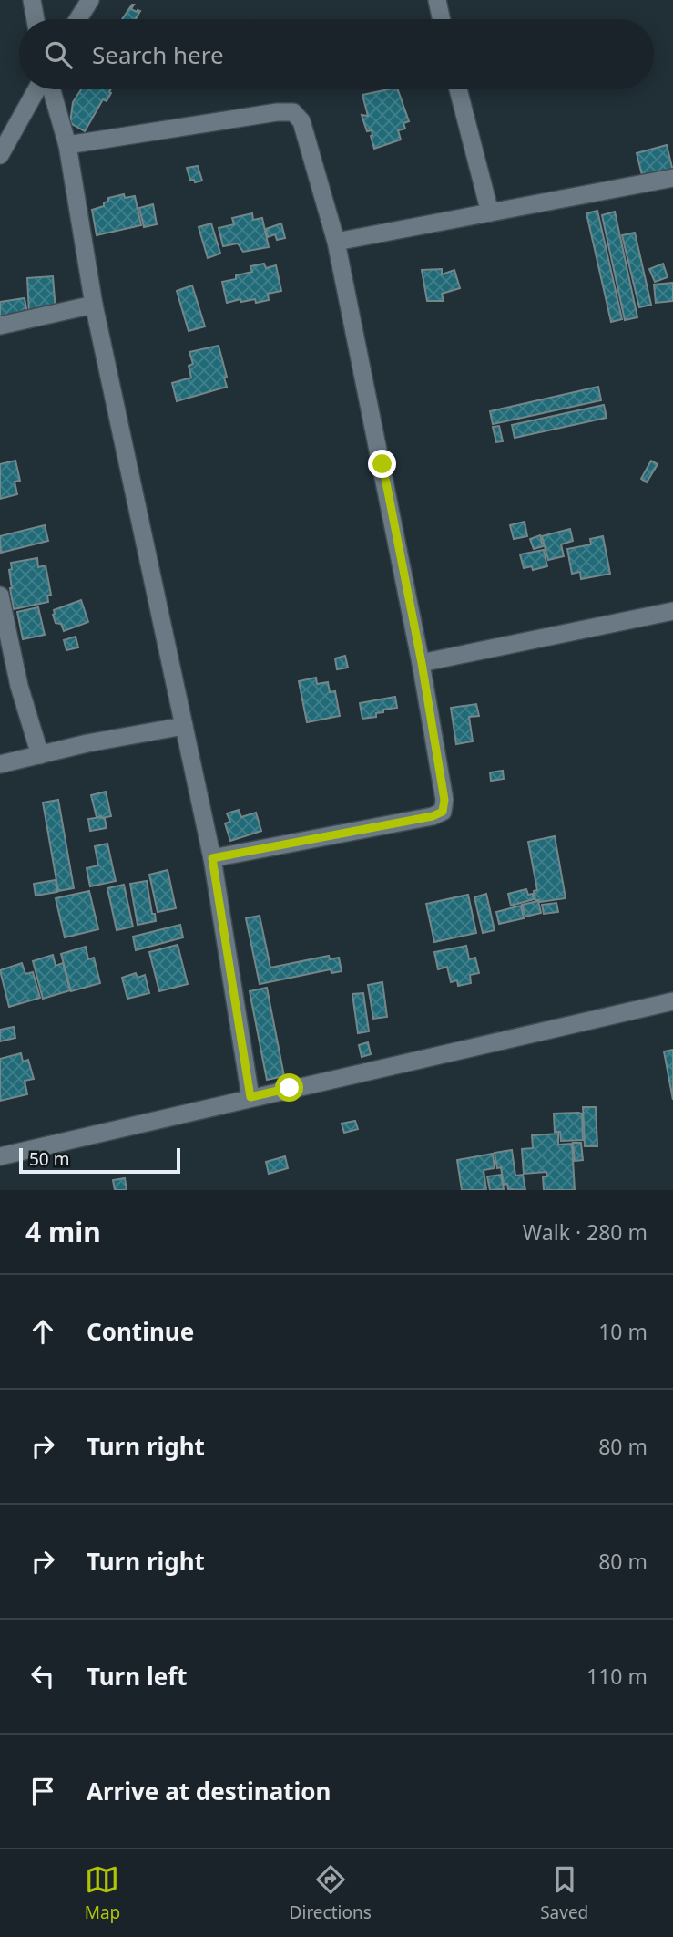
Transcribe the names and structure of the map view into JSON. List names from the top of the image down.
{
  "scale_bar": "50 m",
  "page": {
    "search": "Search here",
    "scale": "50 m",
    "heading": ["4 min", "Walk · 280 m"],
    "list": [
      ["Continue", "10 m"],
      ["Turn right", "80 m"],
      ["Turn right", "80 m"],
      ["Turn left", "110 m"],
      "Arrive at destination"
    ],
    "nav": ["Map", "Directions", "Saved"]
  }
}
